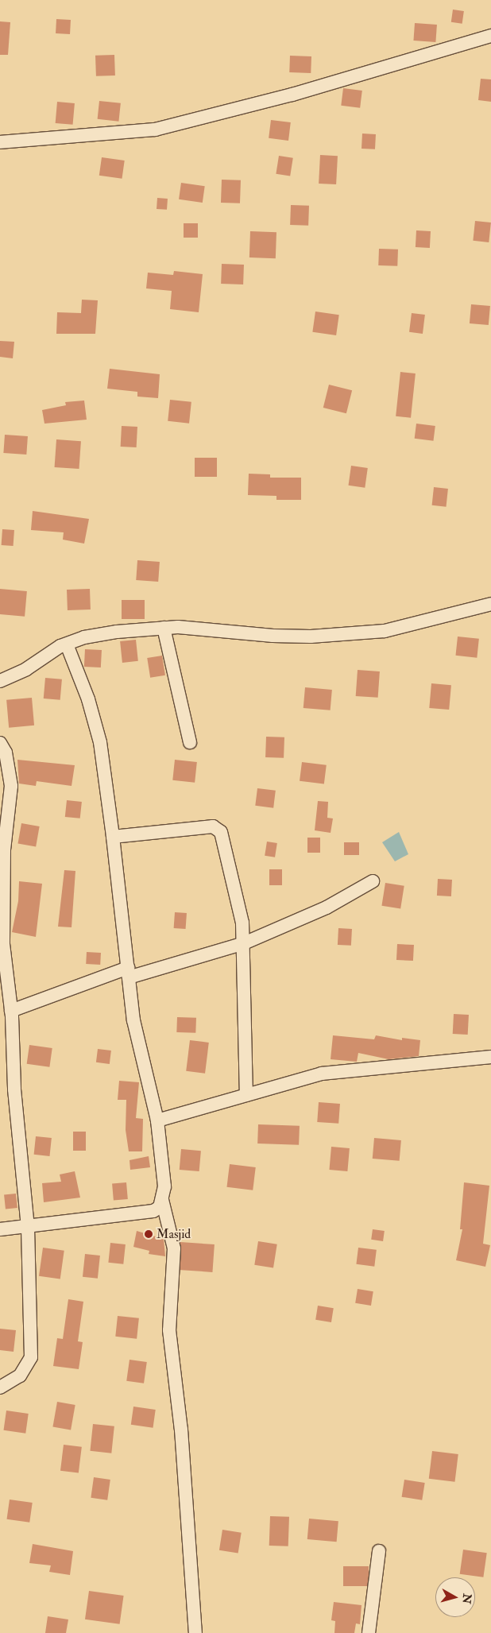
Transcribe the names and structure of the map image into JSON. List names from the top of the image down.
{
  "places": ["Masjid"],
  "north": "right"
}
